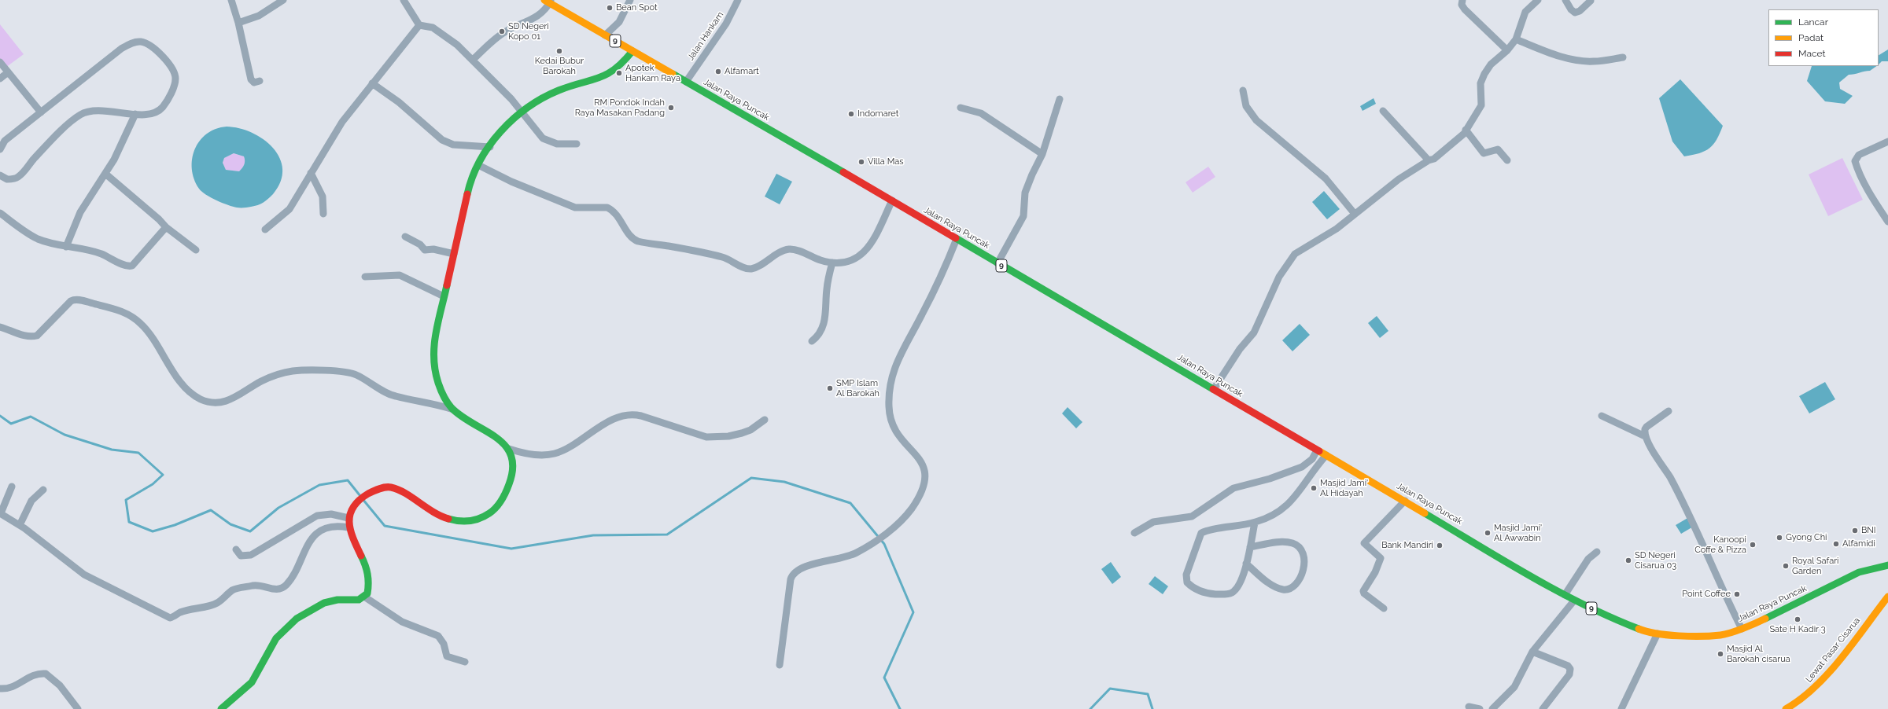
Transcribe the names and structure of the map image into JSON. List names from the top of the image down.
{
  "streets": {
    "main road": ["9", "Jalan Raya Puncak", "Lewat Pasar Cisarua"],
    "street": ["Jalan Hankam"]
  },
  "crossings": [
    ["Jalan Hankam", "Jalan Raya Puncak"]
  ],
  "places": [
    "Bean Spot",
    "SD Negeri Kopo 01",
    "Kedai Bubur Barokah",
    "Alfamart",
    "Apotek Hankam Raya",
    "RM Pondok Indah Raya Masakan Padang",
    "Indomaret",
    "Villa Mas",
    "SMP Islam Al Barokah",
    "Masjid Jami' Al Hidayah",
    "BNI",
    "Masjid Jami' Al Awwabin",
    "Gyong Chi",
    "Alfamidi",
    "Kanoopi Coffe & Pizza",
    "Bank Mandiri",
    "SD Negeri Cisarua 03",
    "Royal Safari Garden",
    "Point Coffee",
    "Sate H Kadir 3",
    "Masjid Al Barokah cisarua"
  ],
  "legend": ["Lancar", "Padat", "Macet"]
}
